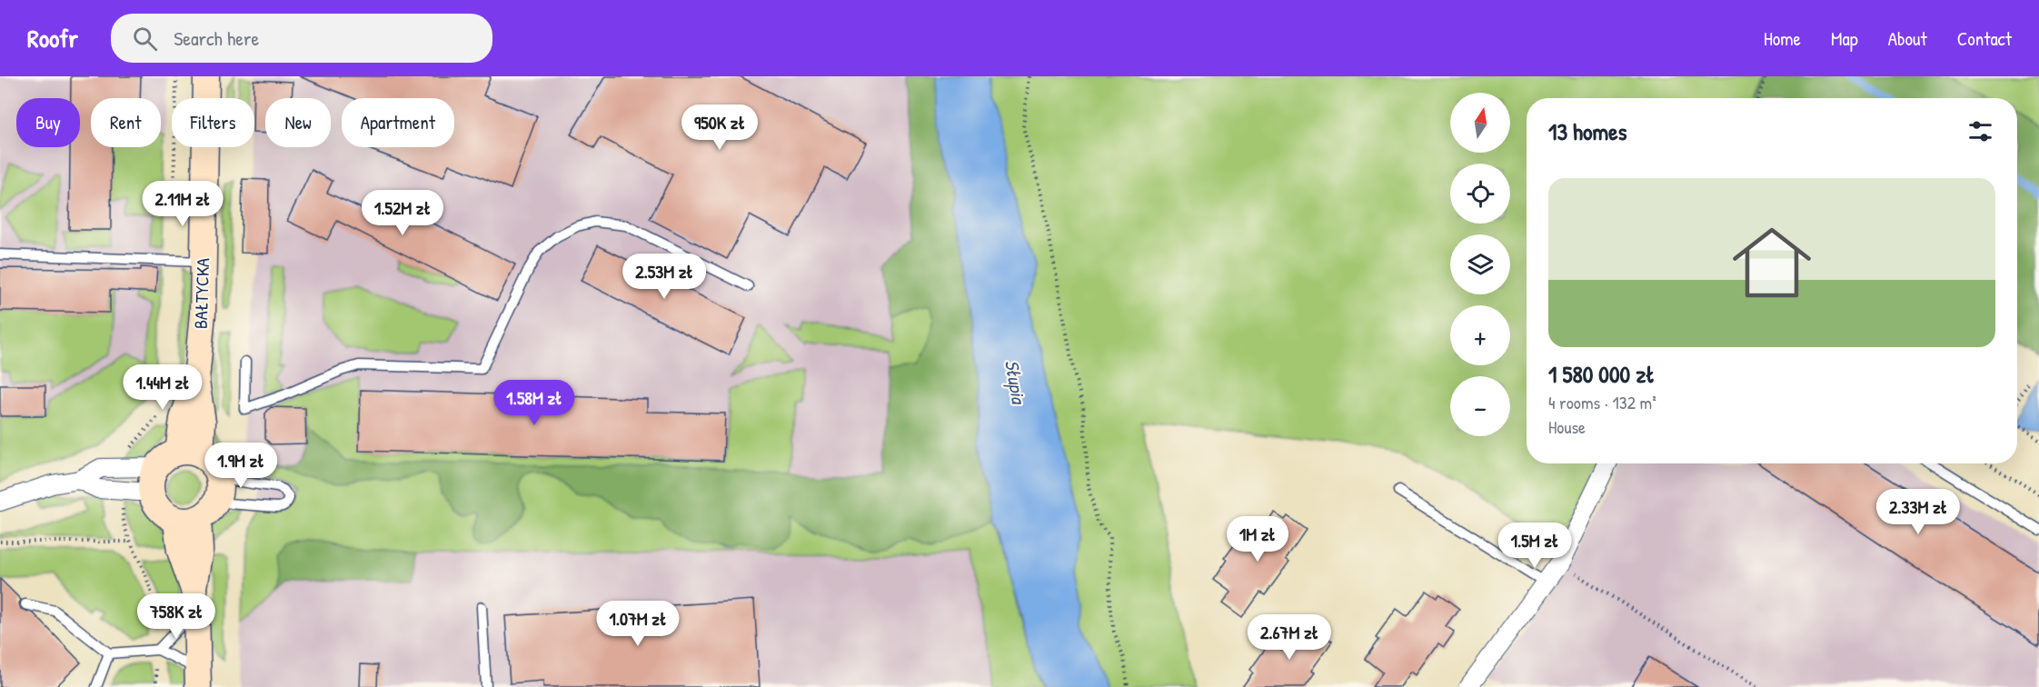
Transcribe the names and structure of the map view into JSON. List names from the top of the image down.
{
  "streets": {
    "main road": ["BAŁTYCKA"]
  },
  "water": ["Słupia"],
  "north": "top",
  "page": {
    "header": "Roofr",
    "search": "Search here",
    "nav": [
      "Home",
      "Map",
      "About",
      "Contact"
    ],
    "map_buttons": ["+", "−"],
    "chip": [
      "Buy",
      "Rent",
      "Filters",
      "New",
      "Apartment"
    ],
    "heading": "13 homes",
    "price": [
      "950K zł",
      "2.11M zł",
      "1.52M zł",
      "2.53M zł",
      "1.44M zł",
      "1.58M zł",
      "1.9M zł",
      "2.33M zł",
      "1M zł",
      "1.5M zł",
      "758K zł",
      "1.07M zł",
      "2.67M zł"
    ],
    "list": [
      {
        "name": "1 580 000 zł",
        "note": "4 rooms · 132 m² · House"
      }
    ]
  }
}
